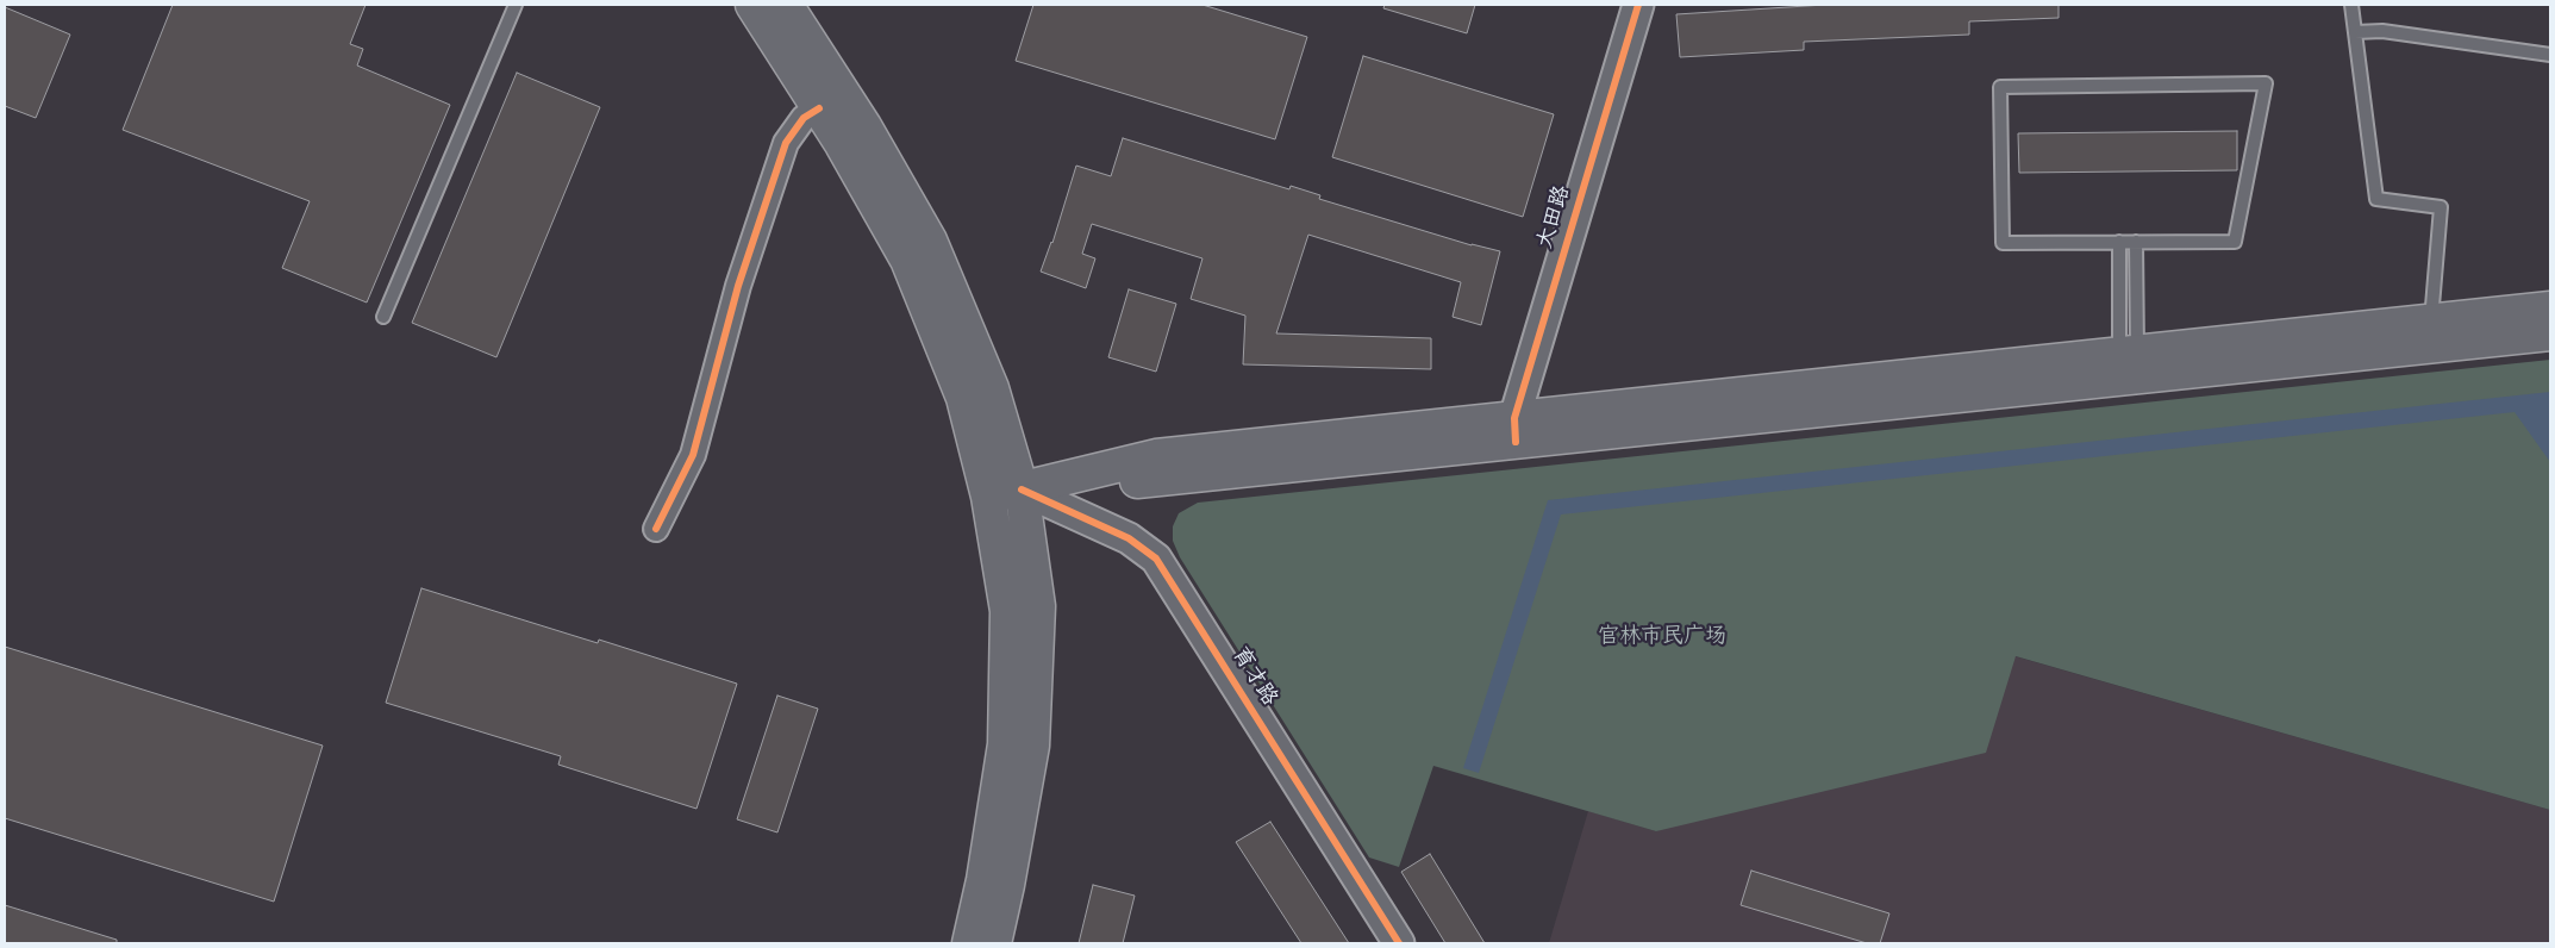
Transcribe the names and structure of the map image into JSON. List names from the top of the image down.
{
  "streets": {
    "street": ["大田路", "育才路"]
  },
  "parks": ["官林市民广场"]
}
